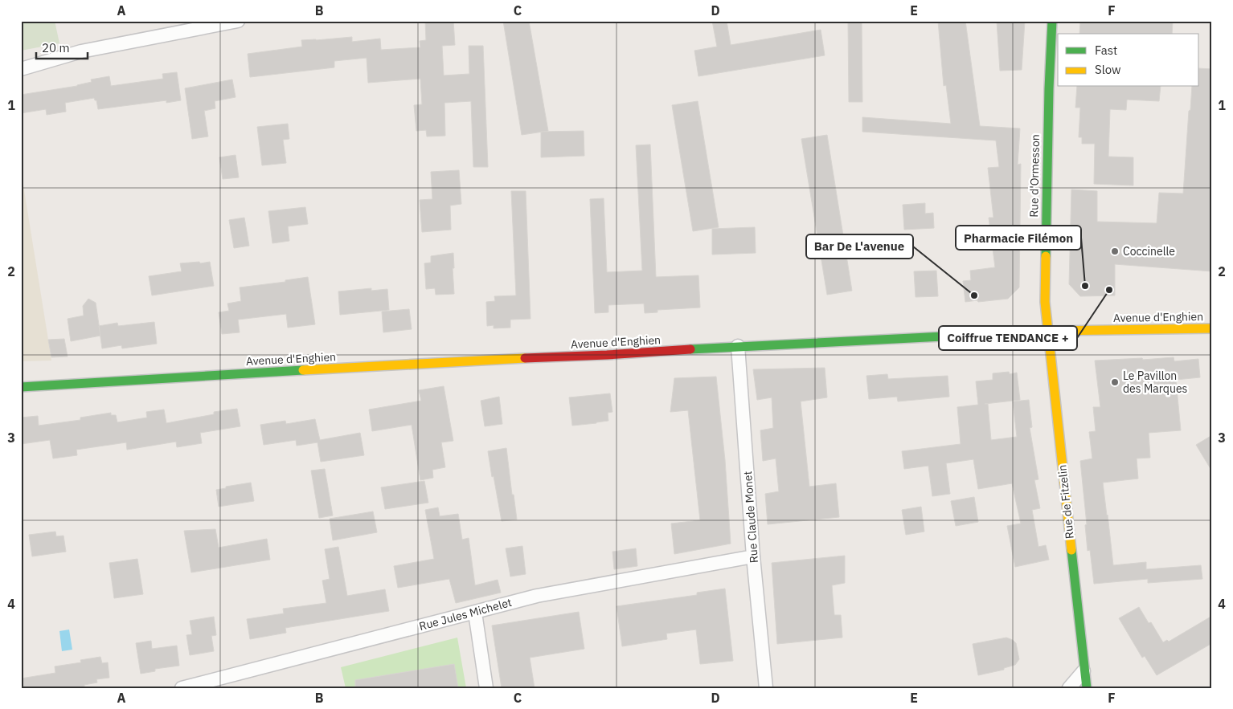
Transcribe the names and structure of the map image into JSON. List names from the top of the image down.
{
  "streets": {
    "main road": ["Rue d'Ormesson", "Avenue d'Enghien", "Rue de Fitzelin"],
    "street": ["Rue Claude Monet", "Rue Jules Michelet"]
  },
  "crossings": [
    ["Rue d'Ormesson", "Avenue d'Enghien"],
    ["Rue d'Ormesson", "Rue de Fitzelin"],
    ["Avenue d'Enghien", "Rue de Fitzelin"],
    ["Avenue d'Enghien", "Rue Claude Monet"],
    ["Rue Claude Monet", "Rue Jules Michelet"]
  ],
  "places": [
    "Coccinelle",
    "Pharmacie Filémon",
    "Coiffrue TENDANCE +",
    "Bar De L'avenue",
    "Le Pavillon des Marques"
  ],
  "legend": ["Fast", "Slow"],
  "scale_bar": "20 m",
  "grid": {
    "columns": [
      "A",
      "B",
      "C",
      "D",
      "E",
      "F"
    ],
    "rows": [
      "1",
      "2",
      "3",
      "4"
    ]
  }
}
